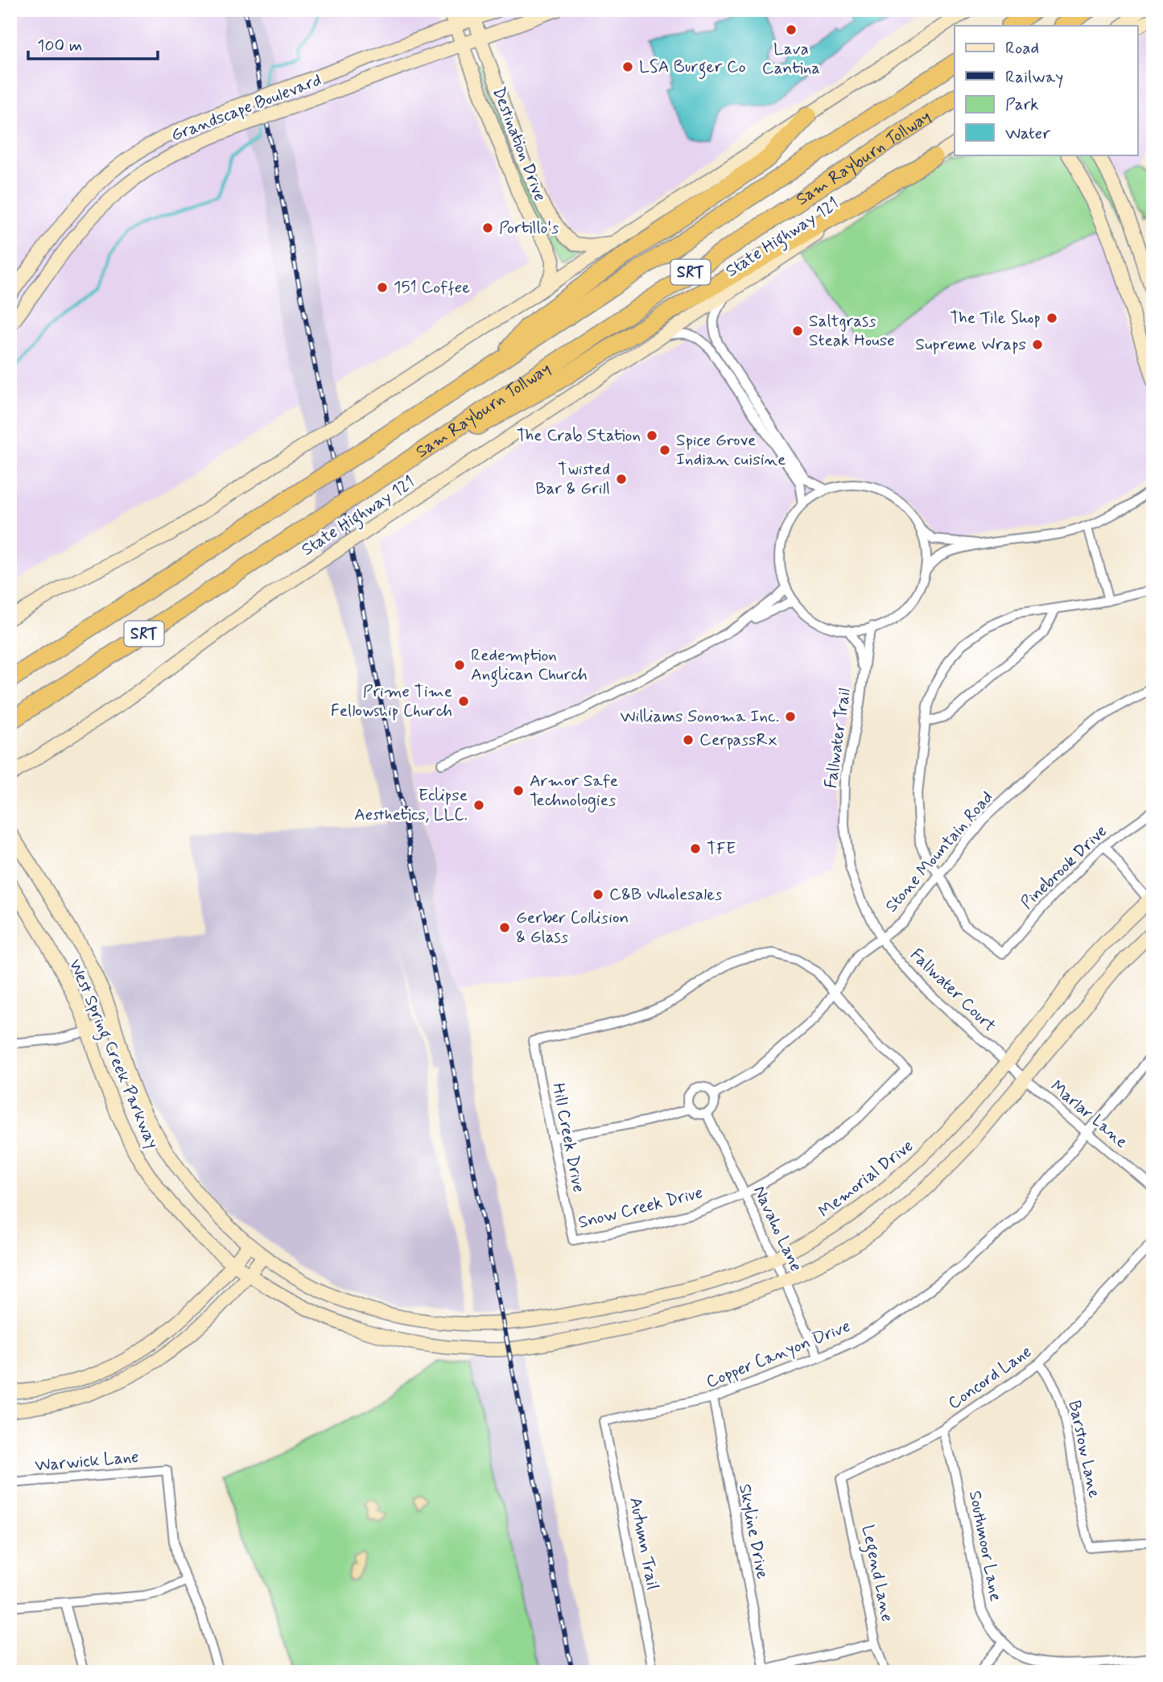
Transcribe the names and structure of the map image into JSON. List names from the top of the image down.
{
  "streets": {
    "highway": ["Sam Rayburn Tollway", "SRT"],
    "main road": [
      "Grandscape Boulevard",
      "Destination Drive",
      "State Highway 121",
      "West Spring Creek Parkway",
      "Memorial Drive"
    ],
    "street": [
      "Fallwater Trail",
      "Stone Mountain Road",
      "Pinebrook Drive",
      "Fallwater Court",
      "Marlar Lane",
      "Hill Creek Drive",
      "Snow Creek Drive",
      "Navaho Lane",
      "Copper Canyon Drive",
      "Concord Lane",
      "Barstow Lane",
      "Warwick Lane",
      "Skyline Drive",
      "Autumn Trail",
      "Southmoor Lane",
      "Legend Lane"
    ]
  },
  "crossings": [
    ["Grandscape Boulevard", "Destination Drive"],
    ["Fallwater Trail", "Stone Mountain Road"],
    ["Fallwater Trail", "Fallwater Court"],
    ["Stone Mountain Road", "Pinebrook Drive"],
    ["Stone Mountain Road", "Fallwater Court"],
    ["Stone Mountain Road", "Hill Creek Drive"],
    ["Stone Mountain Road", "Snow Creek Drive"],
    ["Stone Mountain Road", "Navaho Lane"],
    ["Fallwater Court", "Marlar Lane"],
    ["Fallwater Court", "Memorial Drive"],
    ["West Spring Creek Parkway", "Memorial Drive"],
    ["West Spring Creek Parkway", "Navaho Lane"],
    ["Marlar Lane", "Memorial Drive"],
    ["Marlar Lane", "Copper Canyon Drive"],
    ["Hill Creek Drive", "Snow Creek Drive"],
    ["Memorial Drive", "Navaho Lane"],
    ["Snow Creek Drive", "Navaho Lane"],
    ["Navaho Lane", "Copper Canyon Drive"],
    ["Copper Canyon Drive", "Skyline Drive"],
    ["Copper Canyon Drive", "Autumn Trail"],
    ["Concord Lane", "Barstow Lane"],
    ["Concord Lane", "Southmoor Lane"],
    ["Concord Lane", "Legend Lane"]
  ],
  "places": [
    "Lava Cantina",
    "LSA Burger Co",
    "Portillo's",
    "151 Coffee",
    "The Tile Shop",
    "Saltgrass Steak House",
    "Supreme Wraps",
    "The Crab Station",
    "Spice Grove Indian cuisine",
    "Twisted Bar & Grill",
    "Redemption Anglican Church",
    "Prime Time Fellowship Church",
    "Williams Sonoma Inc.",
    "CerpassRx",
    "Armor Safe Technologies",
    "Eclipse Aesthetics, LLC.",
    "TFE",
    "C&B Wholesales",
    "Gerber Collision & Glass"
  ],
  "legend": [
    "Road",
    "Railway",
    "Park",
    "Water"
  ],
  "scale_bar": "100 m"
}
